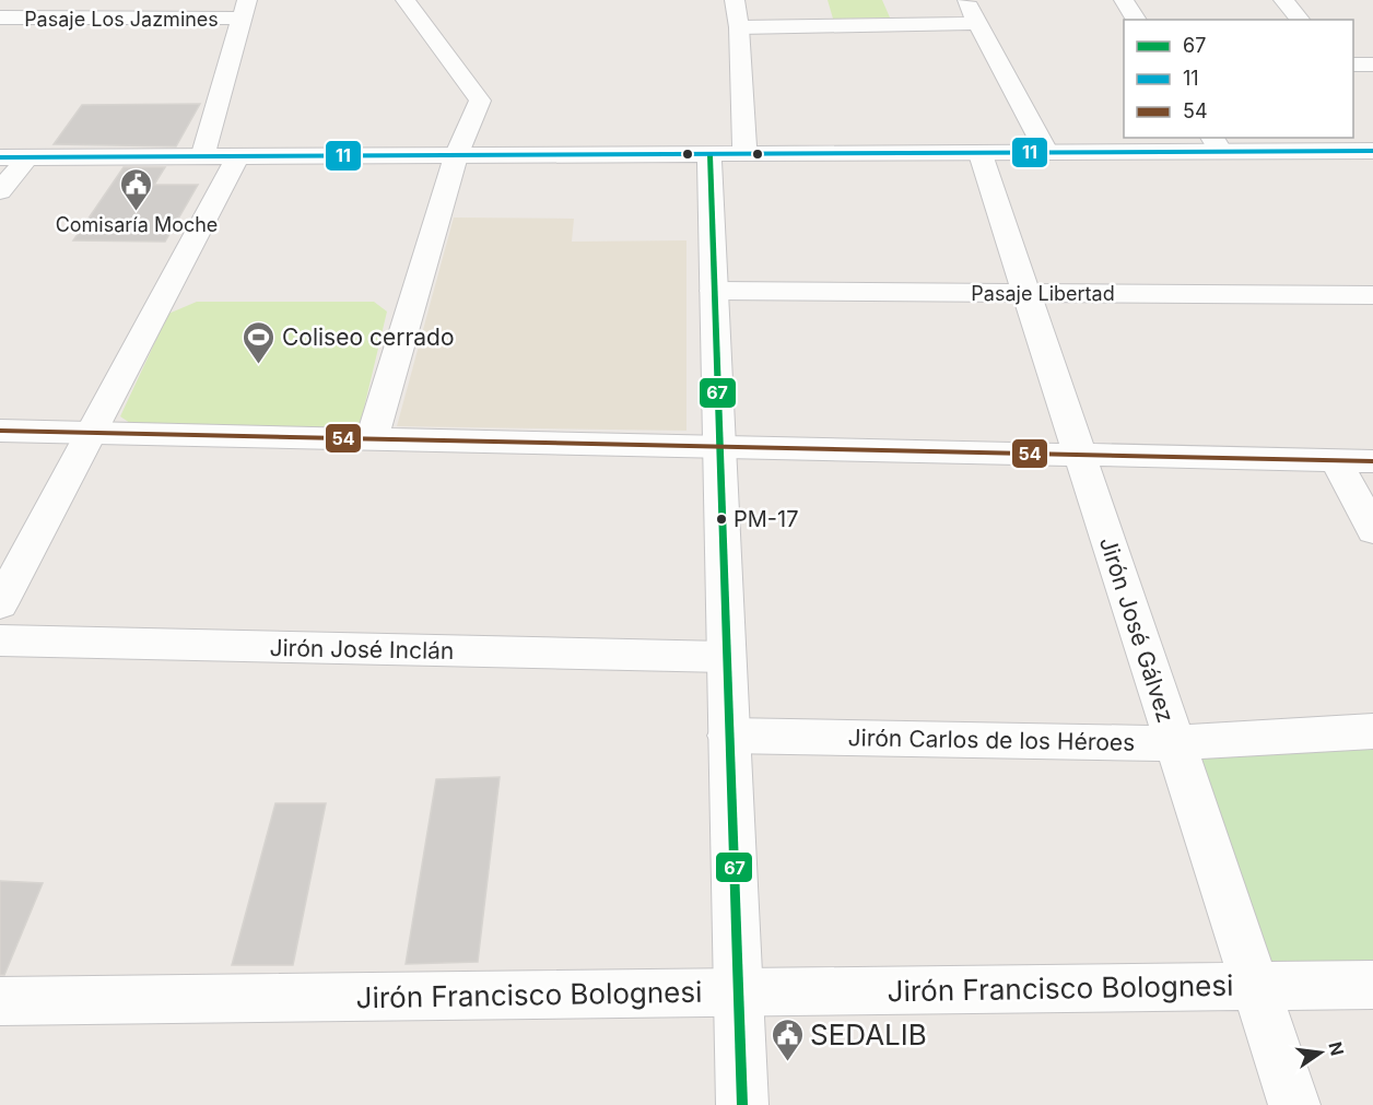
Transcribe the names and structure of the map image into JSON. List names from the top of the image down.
{
  "streets": {
    "street": [
      "Pasaje Los Jazmines",
      "Pasaje Libertad",
      "Jirón José Gálvez",
      "Jirón José Inclán",
      "Jirón Carlos de los Héroes",
      "Jirón Francisco Bolognesi"
    ]
  },
  "crossings": [
    ["Pasaje Libertad", "Jirón José Gálvez"],
    ["Jirón José Gálvez", "Jirón Carlos de los Héroes"],
    ["Jirón José Gálvez", "Jirón Francisco Bolognesi"]
  ],
  "places": {
    "public building": ["Comisaría Moche", "SEDALIB"],
    "sports": ["Coliseo cerrado"],
    "other": ["PM-17"]
  },
  "lines": ["transit line 11", "transit line 67", "transit line 54"],
  "legend": ["67", "11", "54"],
  "north": "right"
}
